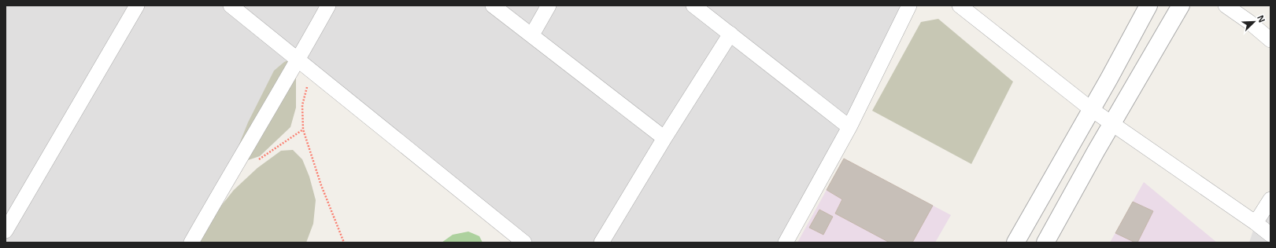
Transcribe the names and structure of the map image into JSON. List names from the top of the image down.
{
  "north": "top right"
}
